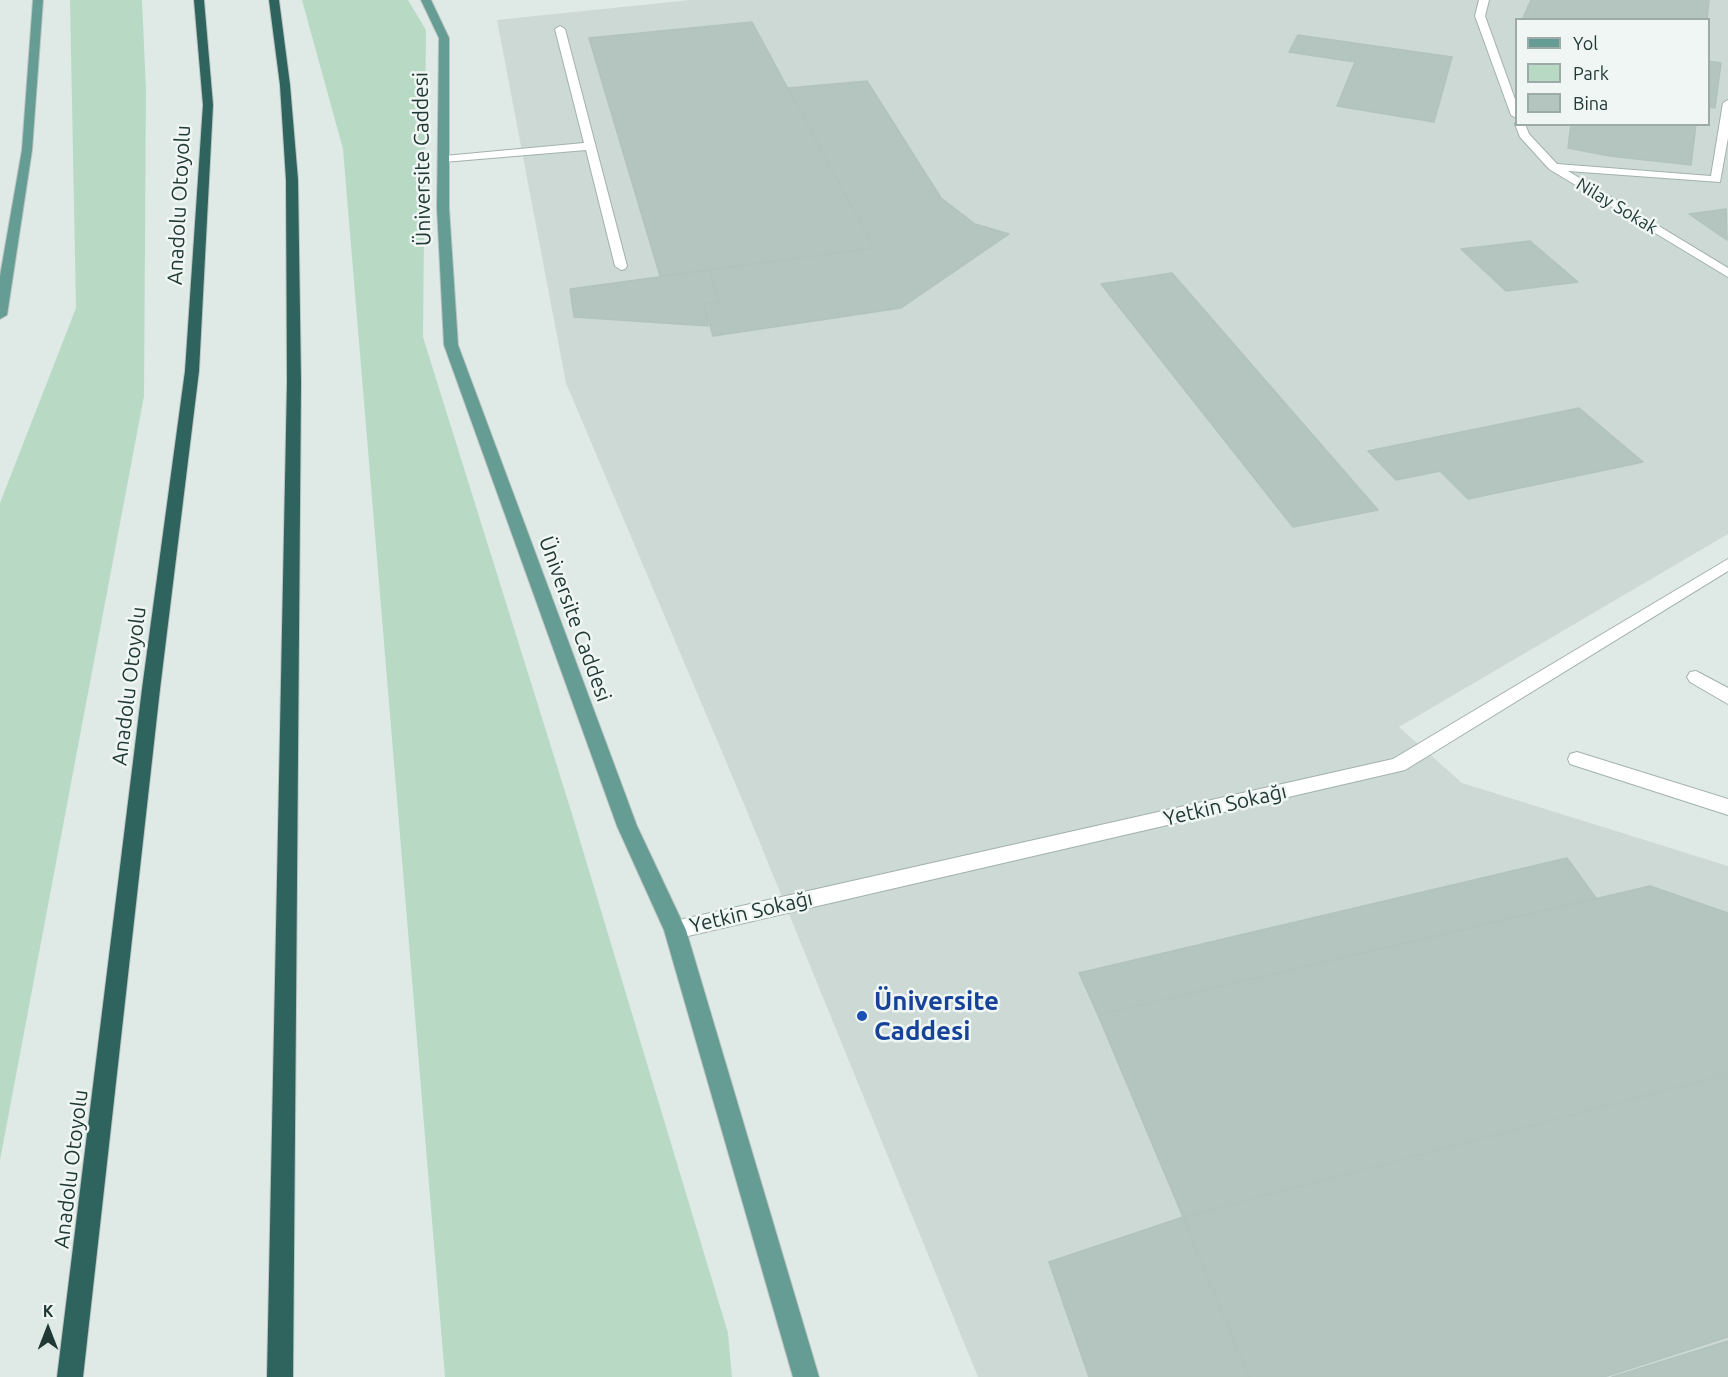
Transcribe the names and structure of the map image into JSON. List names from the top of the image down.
{
  "streets": {
    "highway": ["Anadolu Otoyolu"],
    "main road": ["Üniversite Caddesi"],
    "street": ["Nilay Sokak", "Yetkin Sokağı"]
  },
  "crossings": [
    ["Üniversite Caddesi", "Yetkin Sokağı"]
  ],
  "places": ["Üniversite Caddesi"],
  "legend": ["Yol", "Park", "Bina"],
  "north": "top"
}
